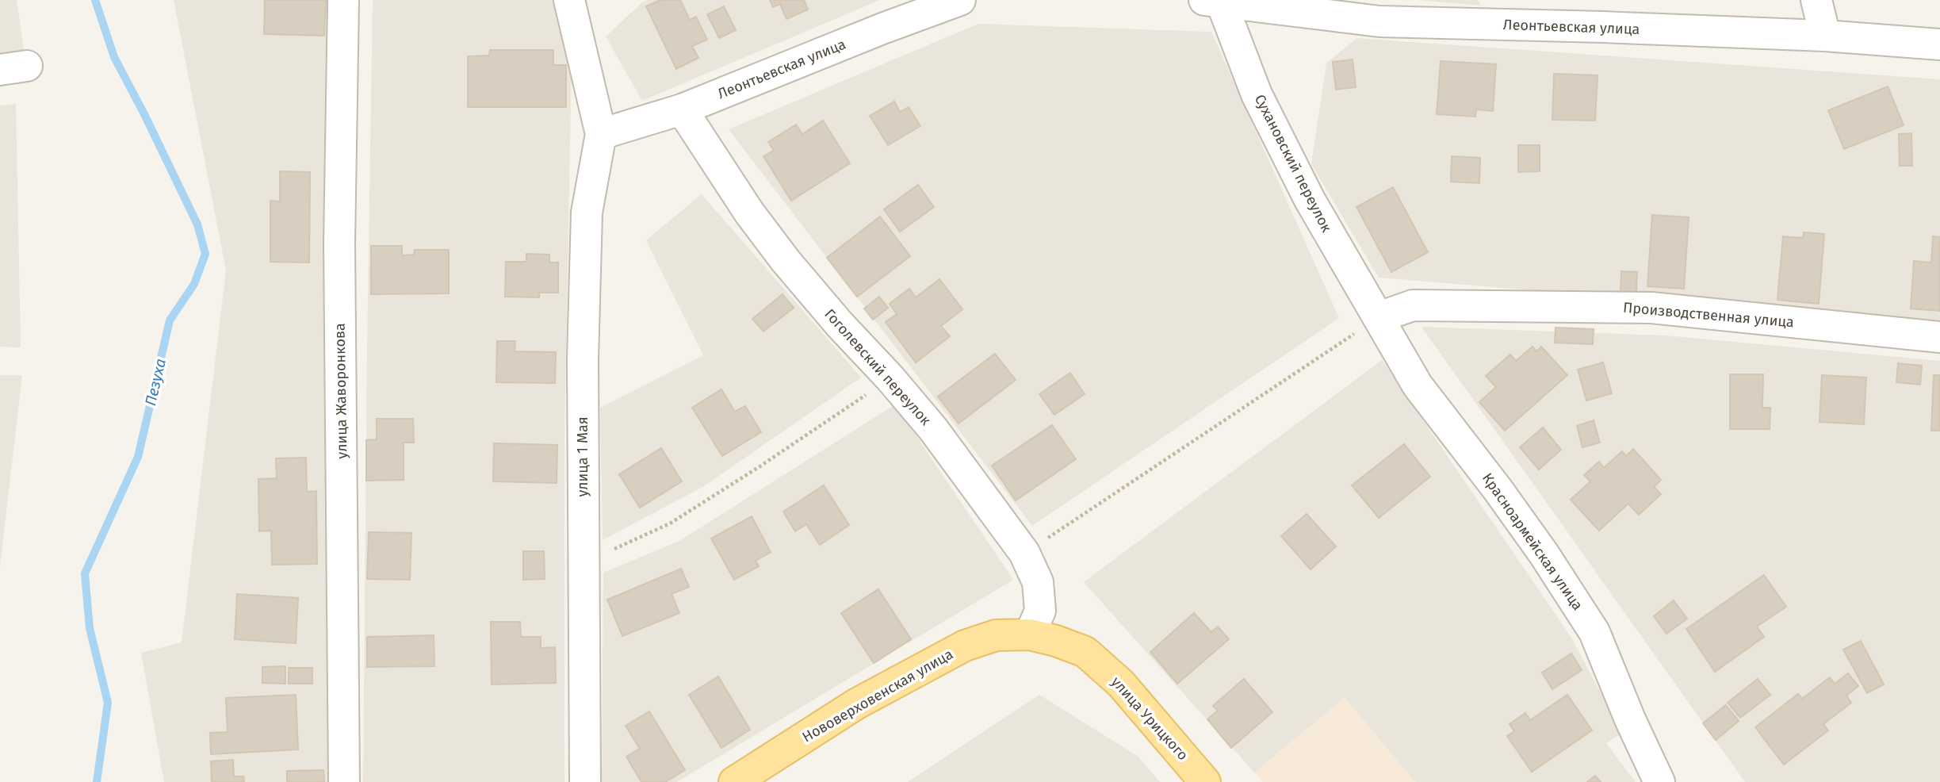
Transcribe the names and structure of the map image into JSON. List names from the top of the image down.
{
  "streets": {
    "main road": ["Нововерховенская улица", "улица Урицкого"],
    "street": [
      "Леонтьевская улица",
      "Сухановский переулок",
      "Производственная улица",
      "Гоголевский переулок",
      "улица Жаворонкова",
      "улица 1 Мая",
      "Красноармейская улица"
    ]
  },
  "crossings": [
    ["Леонтьевская улица", "Сухановский переулок"],
    ["Леонтьевская улица", "Гоголевский переулок"],
    ["Леонтьевская улица", "улица 1 Мая"],
    ["Сухановский переулок", "Производственная улица"],
    ["Сухановский переулок", "Красноармейская улица"],
    ["Производственная улица", "Красноармейская улица"],
    ["Гоголевский переулок", "Нововерховенская улица"],
    ["Гоголевский переулок", "улица Урицкого"],
    ["Нововерховенская улица", "улица Урицкого"]
  ],
  "water": ["Пезуха"]
}
